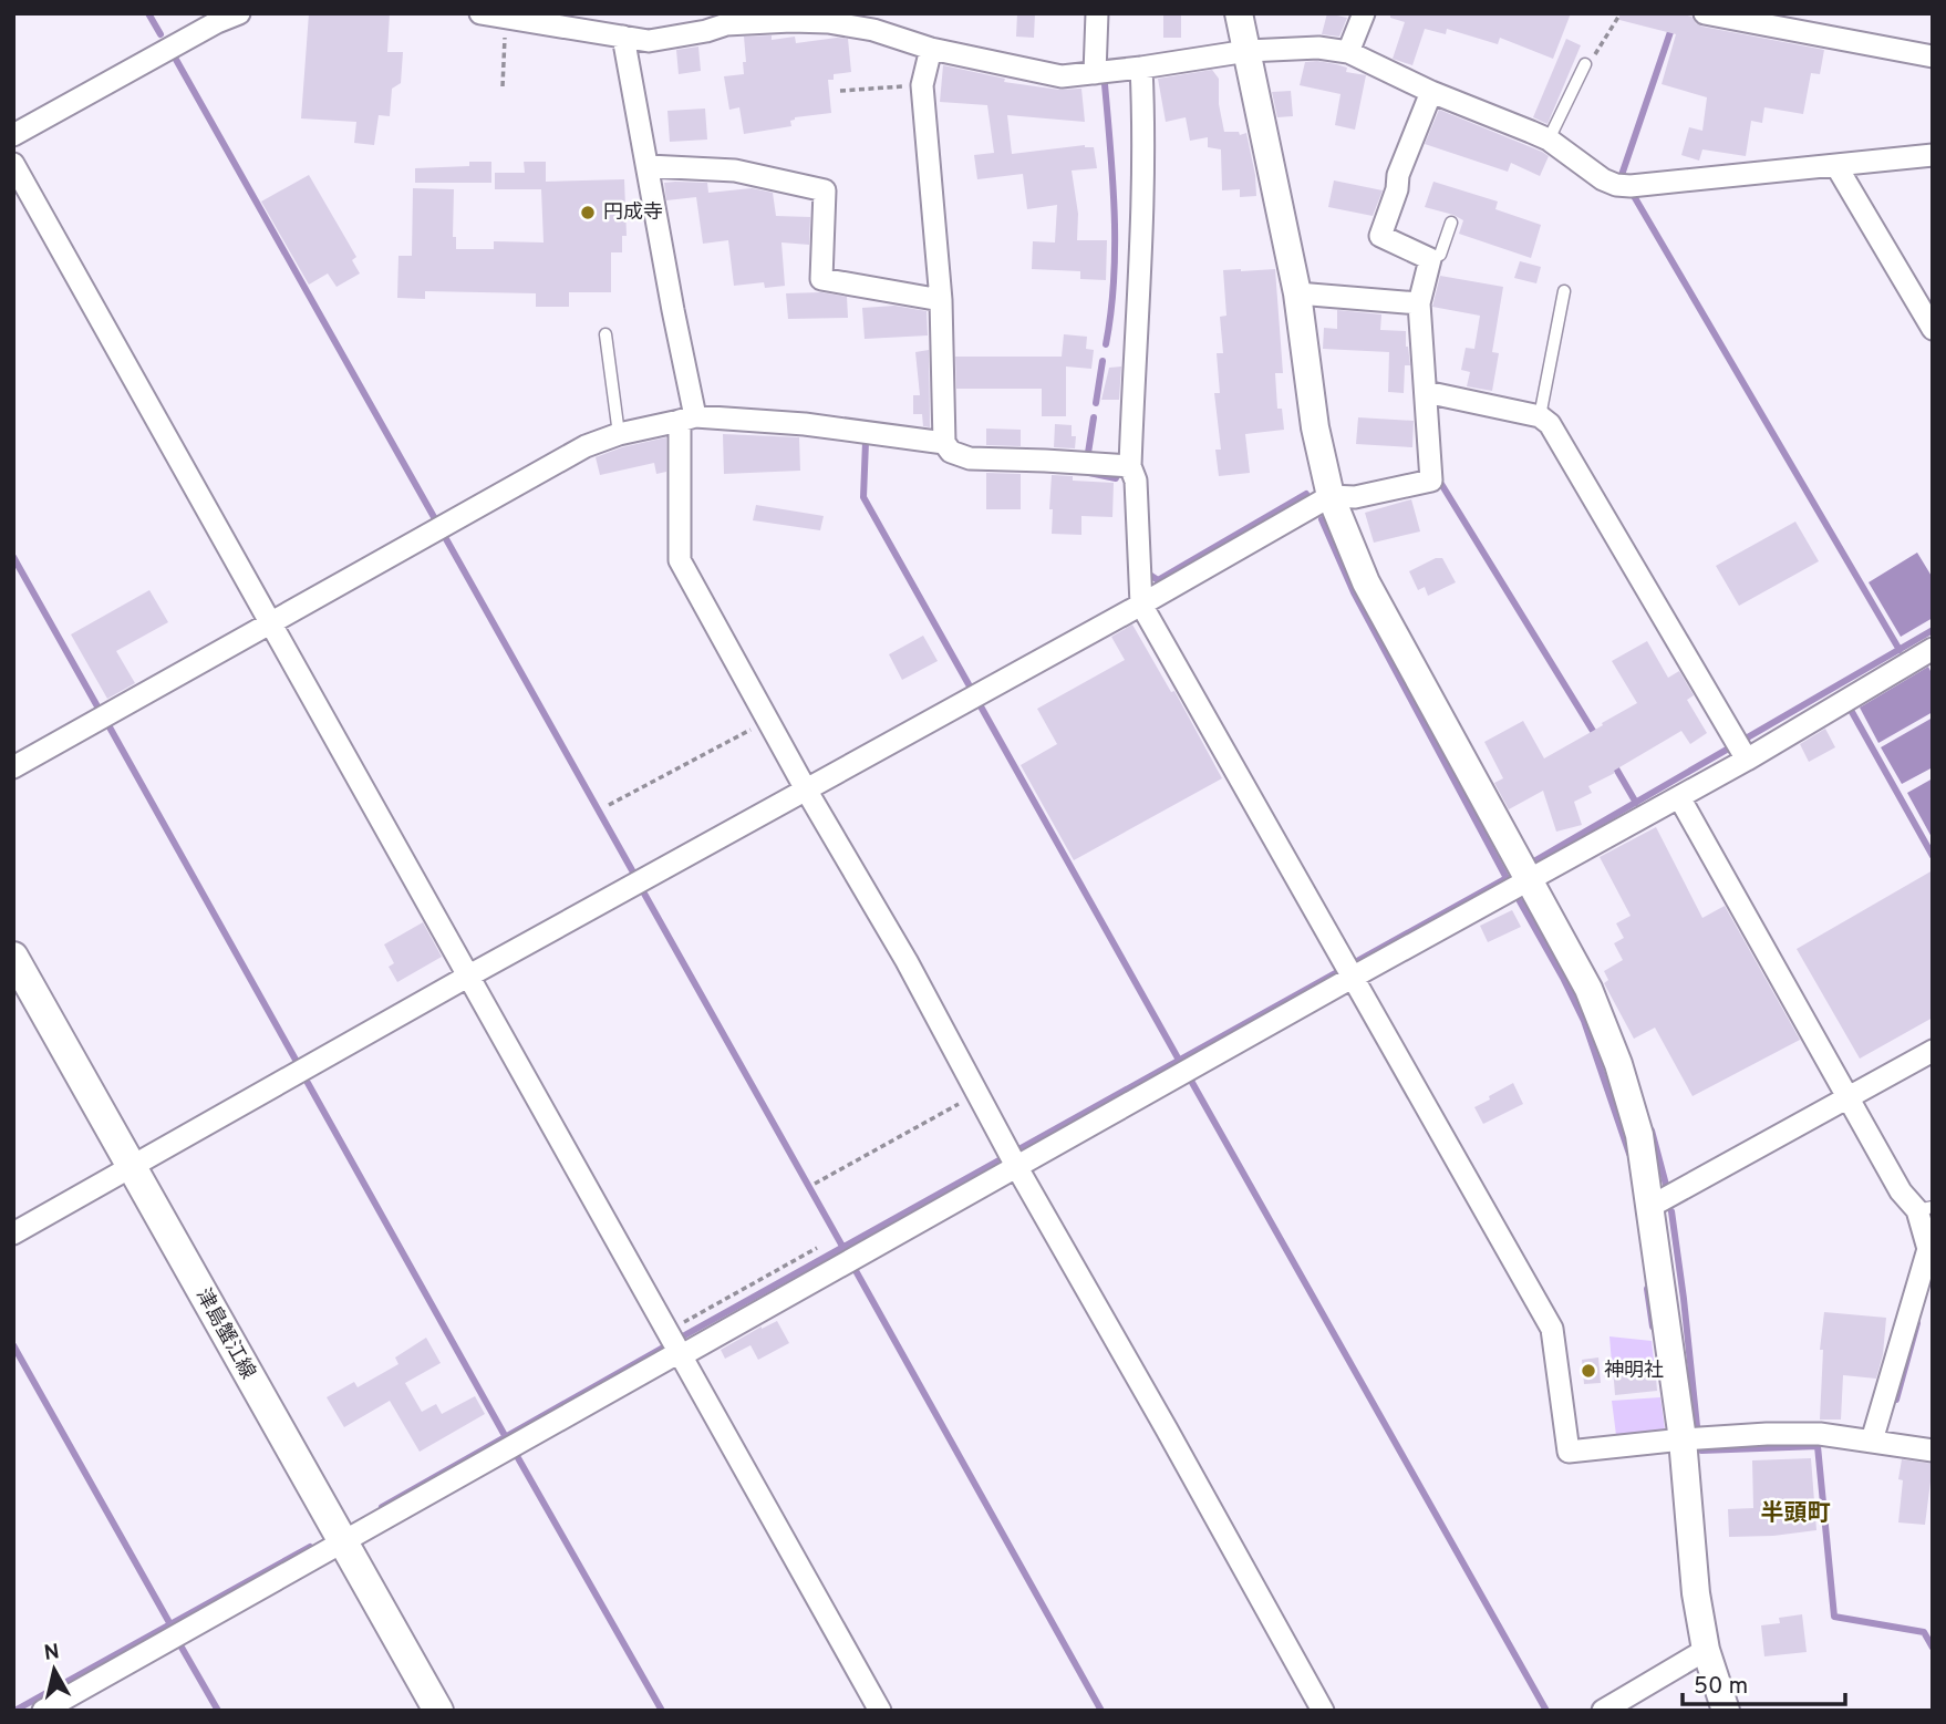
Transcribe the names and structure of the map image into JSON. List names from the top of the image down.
{
  "streets": {
    "main road": ["津島蟹江線"]
  },
  "districts": ["半頭町"],
  "places": ["円成寺", "神明社"],
  "scale_bar": "50 m",
  "north": "top"
}
